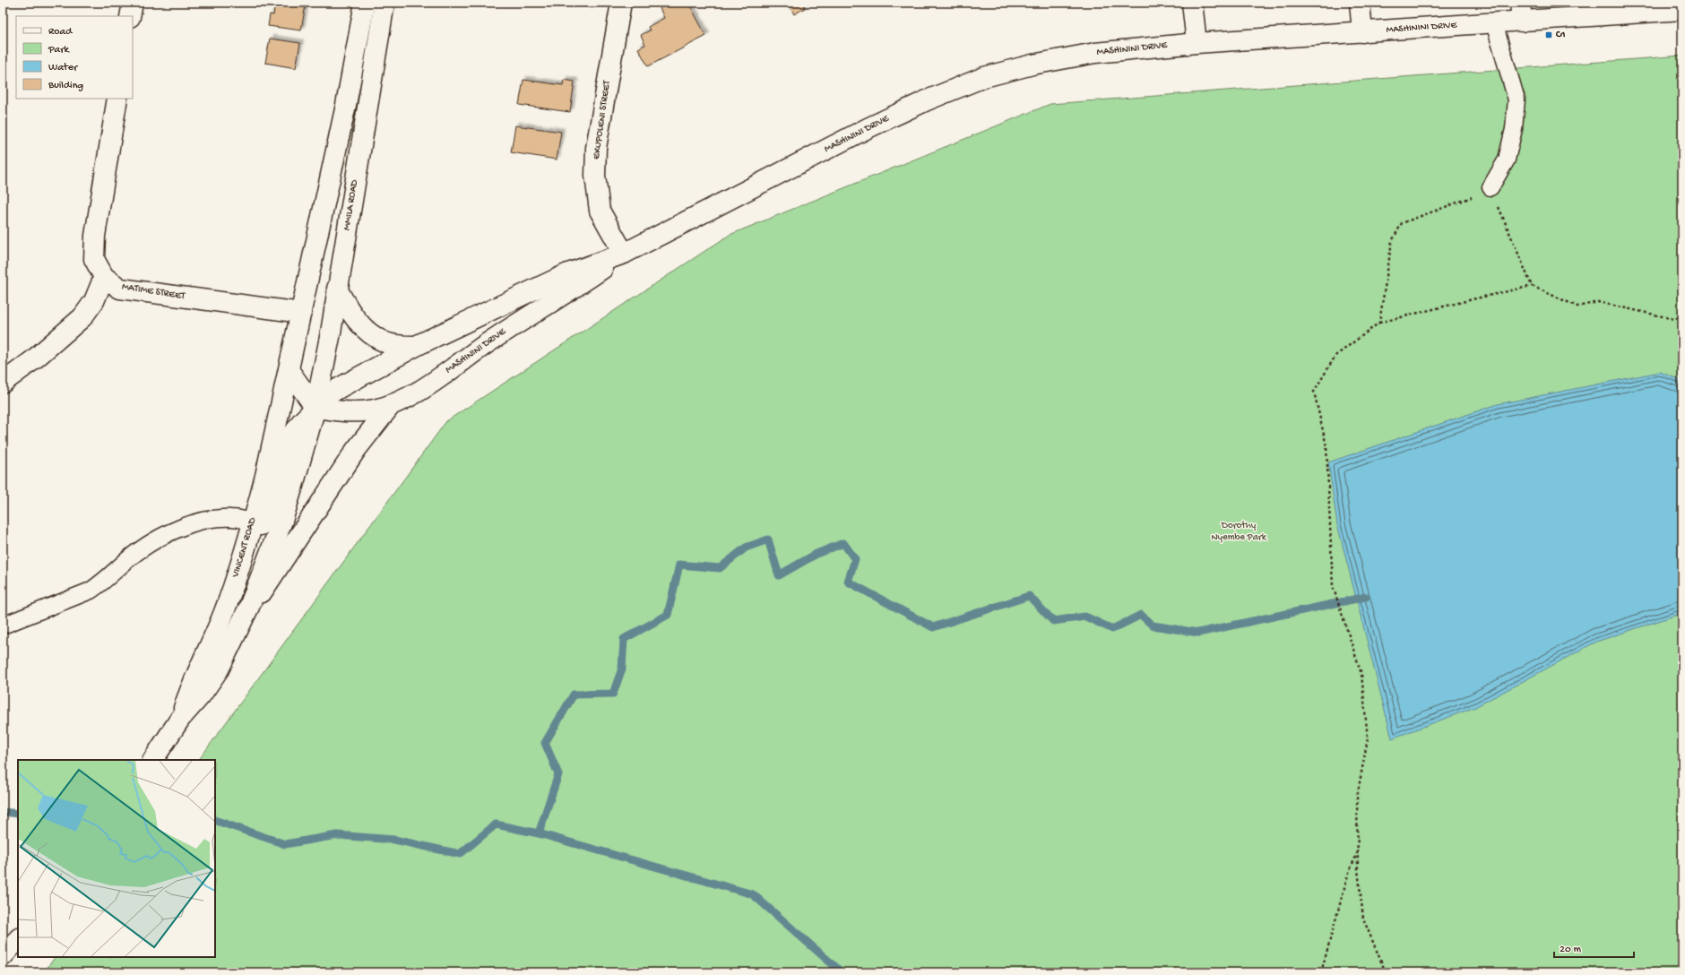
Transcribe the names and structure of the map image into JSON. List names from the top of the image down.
{
  "streets": {
    "street": [
      "MASHININI DRIVE",
      "EKUPOLENI STREET",
      "MMILA ROAD",
      "MATIME STREET",
      "VINCENT ROAD"
    ]
  },
  "crossings": [
    ["MASHININI DRIVE", "EKUPOLENI STREET"],
    ["MASHININI DRIVE", "MMILA ROAD"],
    ["MASHININI DRIVE", "VINCENT ROAD"],
    ["MMILA ROAD", "VINCENT ROAD"]
  ],
  "parks": ["Dorothy Nyembe Park"],
  "places": {
    "transit": ["C1"]
  },
  "legend": [
    "Road",
    "Park",
    "Water",
    "Building"
  ],
  "scale_bar": "20 m"
}
